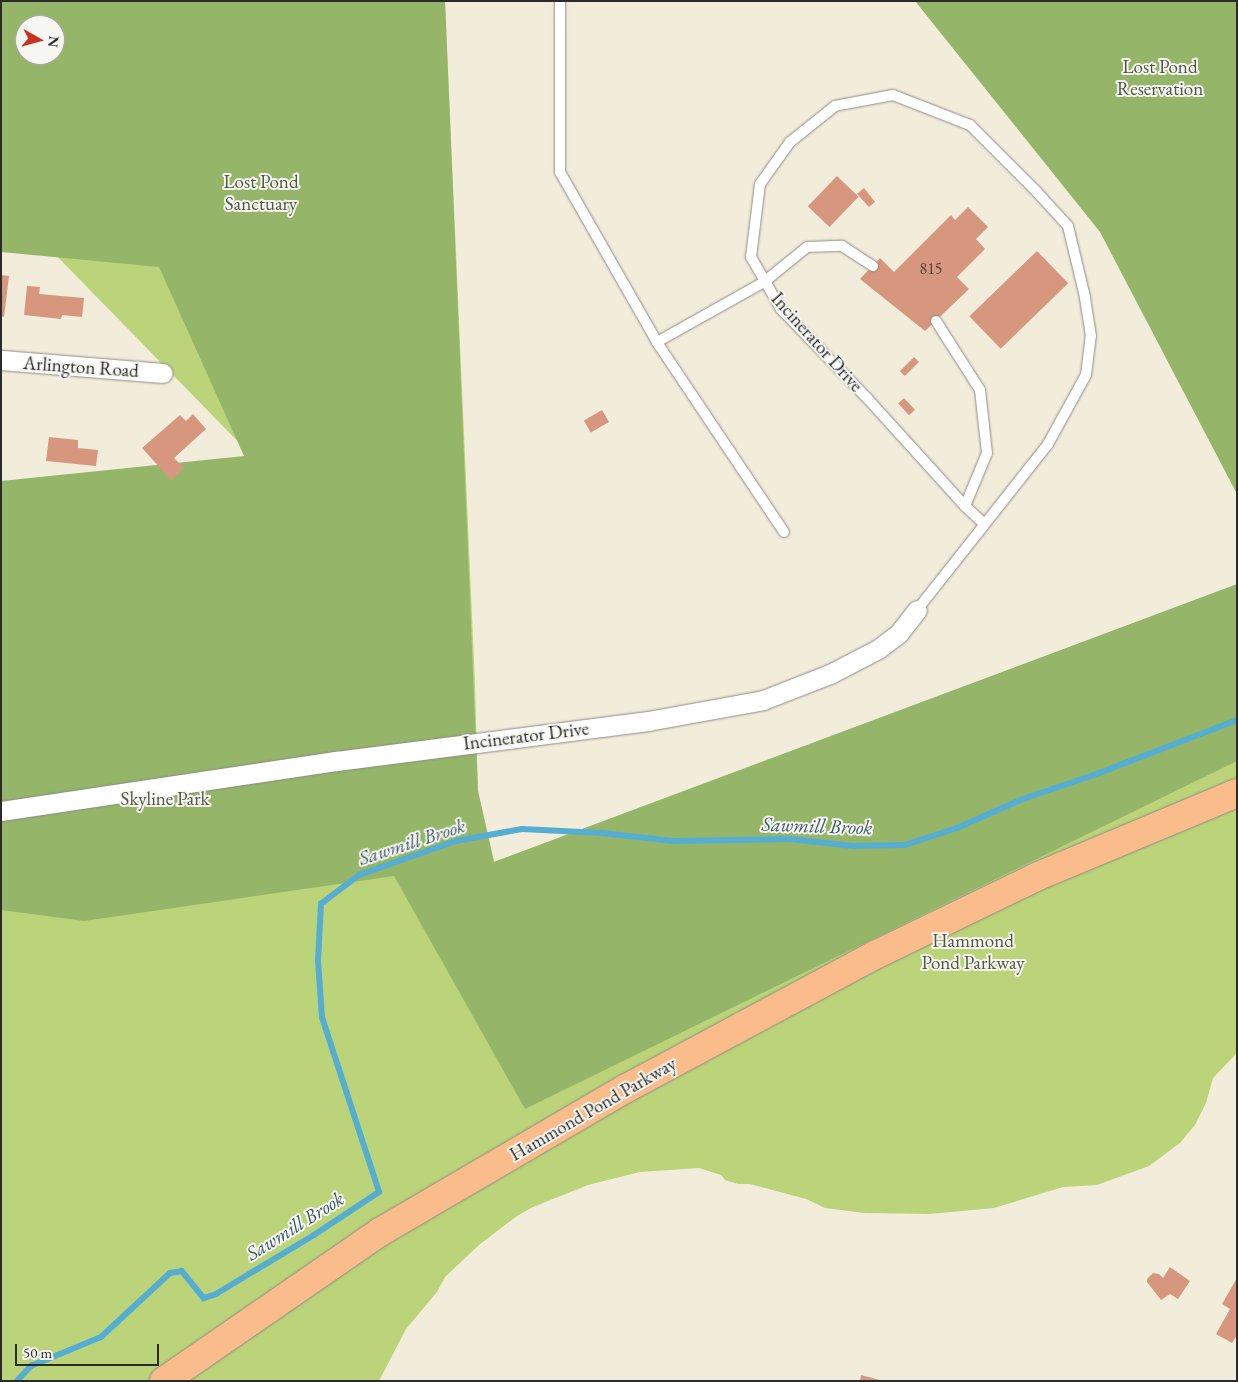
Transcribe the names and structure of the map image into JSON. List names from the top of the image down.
{
  "streets": {
    "main road": ["Hammond Pond Parkway"],
    "street": ["Incinerator Drive", "Arlington Road"]
  },
  "water": ["Sawmill Brook"],
  "parks": [
    "Lost Pond Reservation",
    "Lost Pond Sanctuary",
    "Skyline Park",
    "Hammond Pond Parkway"
  ],
  "house_numbers": ["815"],
  "scale_bar": "50 m",
  "north": "right"
}
